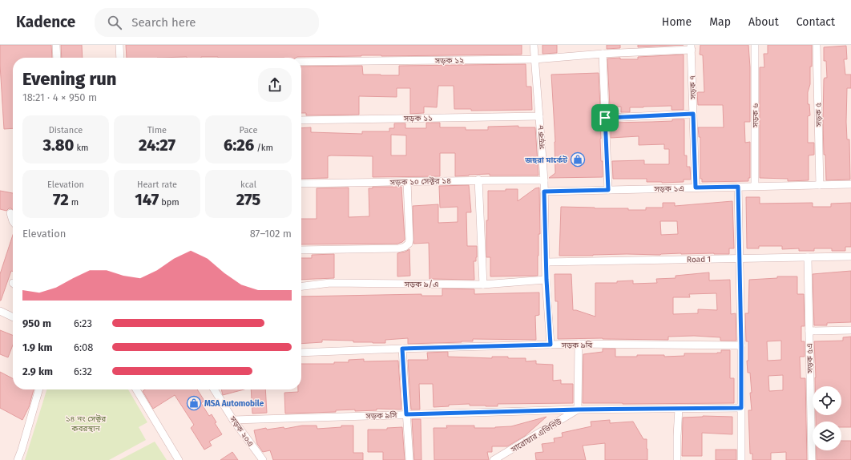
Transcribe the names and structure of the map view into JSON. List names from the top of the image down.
{
  "streets": {
    "street": [
      "সড়ক ১২",
      "সড়ক ৭",
      "সড়ক ৫",
      "সড়ক ৬",
      "সড়ক ১১",
      "সড়ক ৮",
      "সড়ক ১০ সেক্টর ১৪",
      "সড়ক ১এ",
      "Road 1",
      "সড়ক ৯/এ",
      "সড়ক ৯বি",
      "সড়ক ৫এ",
      "সড়ক ৯সি",
      "সড়ক ২০এ",
      "সারোয়ার এভিনিউ"
    ]
  },
  "crossings": [
    ["সড়ক ১২", "সড়ক ৭"],
    ["সড়ক ১২", "সড়ক ৮"],
    ["সড়ক ৭", "সড়ক ১এ"],
    ["সড়ক ৫", "সড়ক ১এ"],
    ["সড়ক ৬", "সড়ক ১এ"],
    ["সড়ক ১১", "সড়ক ৮"],
    ["সড়ক ৮", "সড়ক ১০ সেক্টর ১৪"],
    ["সড়ক ৮", "সড়ক ১এ"],
    ["সড়ক ৮", "Road 1"],
    ["সড়ক ৮", "সড়ক ৯/এ"],
    ["সড়ক ৮", "সড়ক ৯বি"],
    ["Road 1", "সড়ক ৫এ"],
    ["সড়ক ৯সি", "সড়ক ২০এ"],
    ["সড়ক ৯সি", "সারোয়ার এভিনিউ"]
  ],
  "parks": ["১৪ নং সেক্টর কবরস্থান"],
  "places": {
    "shop": ["জহুরা মার্কেট", "MSA Automobile"]
  },
  "page": {
    "header": "Kadence",
    "search": "Search here",
    "nav": [
      "Home",
      "Map",
      "About",
      "Contact"
    ],
    "heading": ["Evening run", "18:21 · 4 × 950 m"],
    "stats": [
      ["Distance", "3.80 km"],
      ["Time", "24:27"],
      ["Pace", "6:26 /km"],
      ["Elevation", "72 m"],
      ["Heart rate", "147 bpm"],
      ["kcal", "275"]
    ],
    "chart": ["Elevation", "87–102 m"],
    "list": [
      {
        "name": "950 m",
        "note": "6:23"
      },
      {
        "name": "1.9 km",
        "note": "6:08"
      },
      {
        "name": "2.9 km",
        "note": "6:32"
      }
    ]
  }
}
